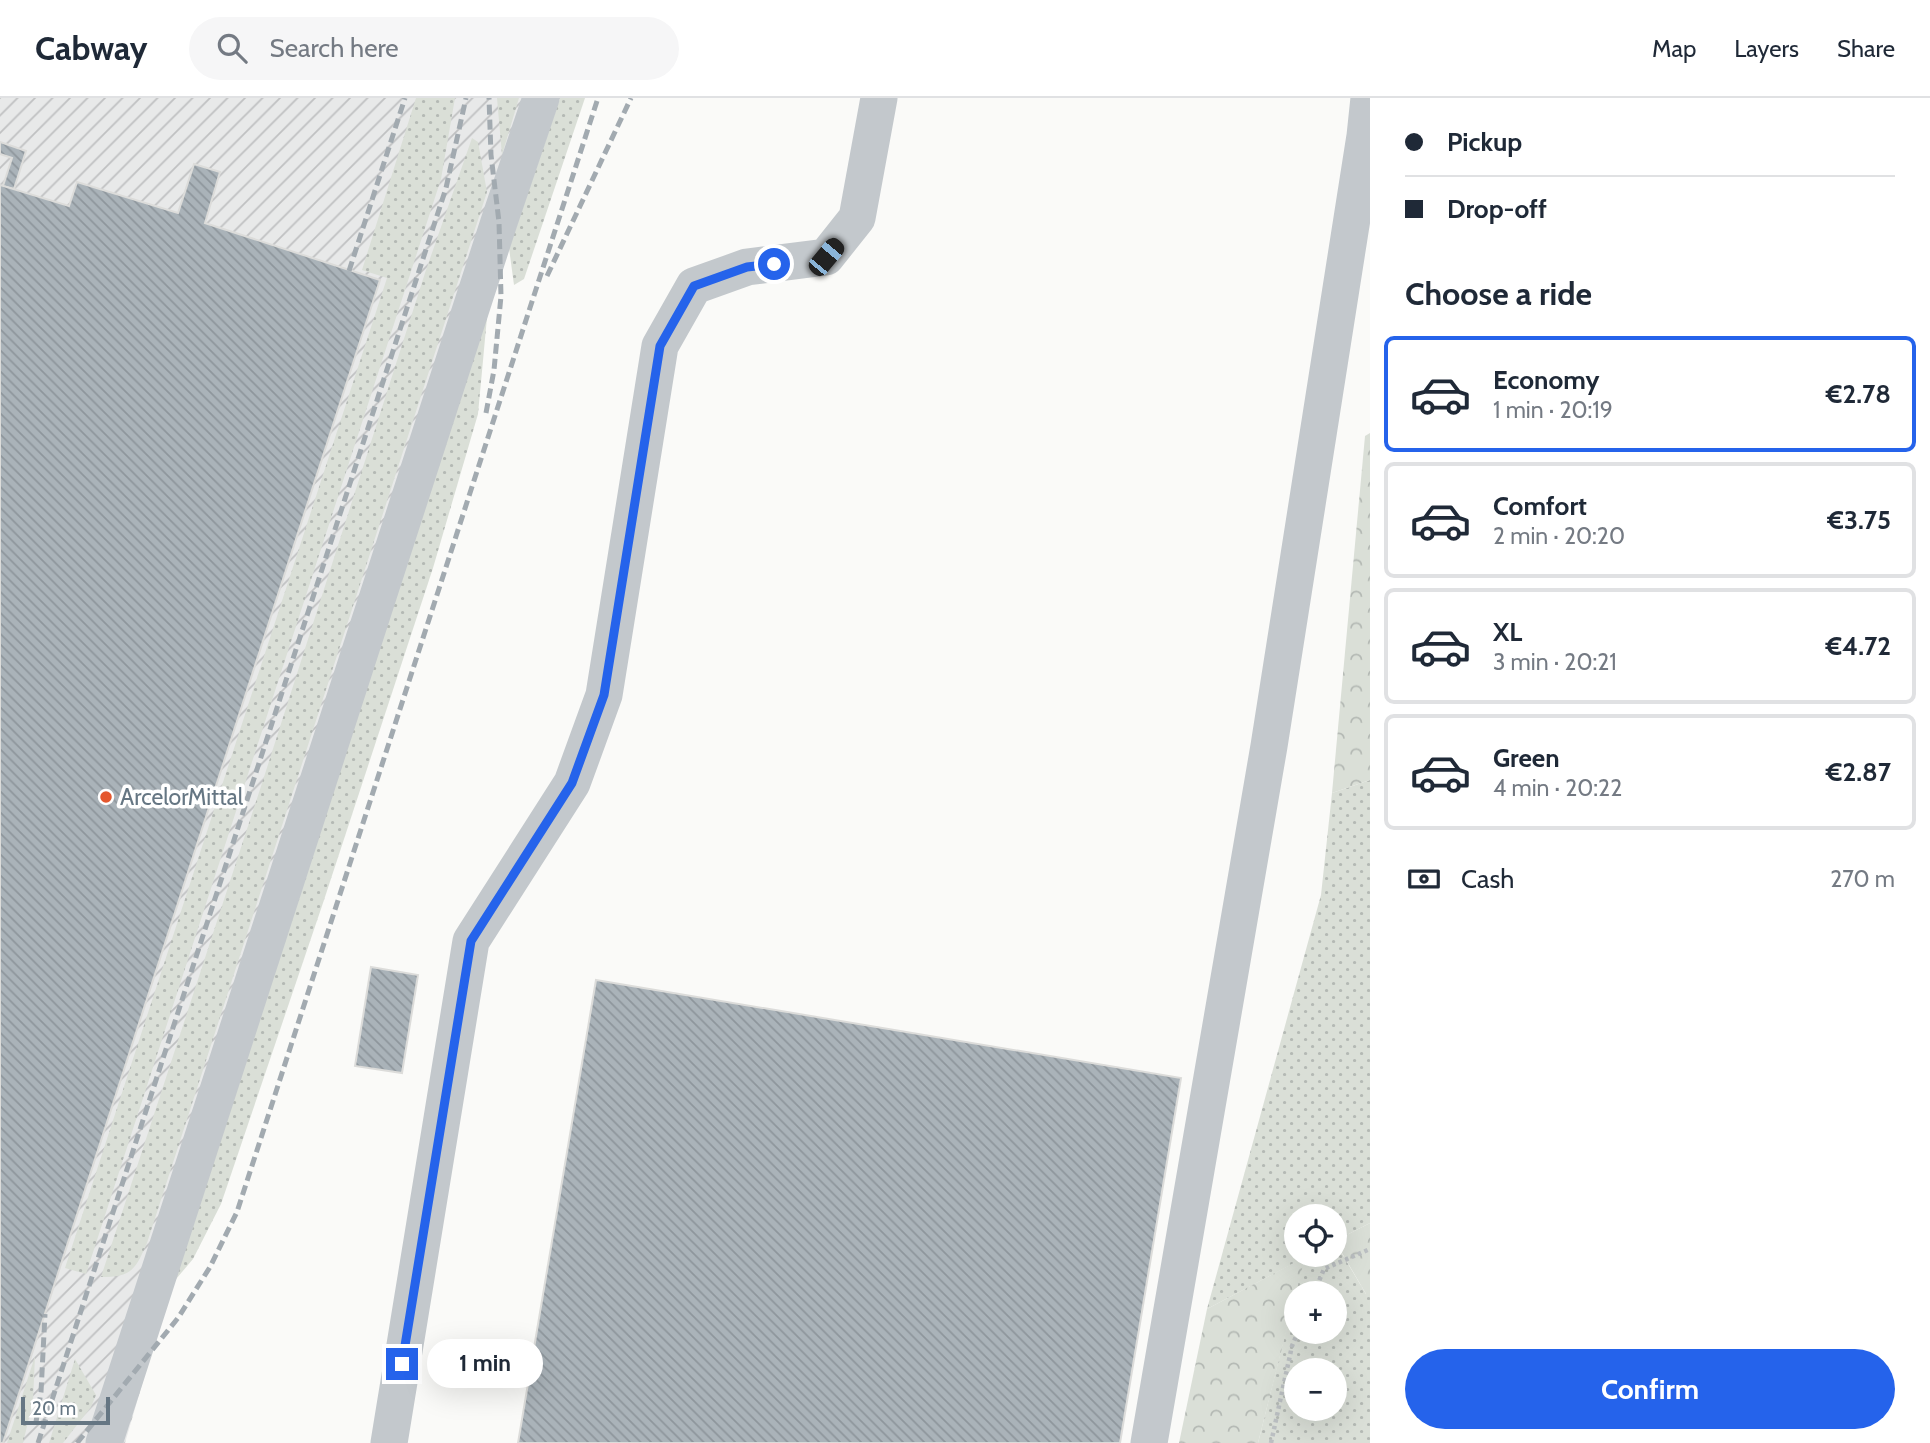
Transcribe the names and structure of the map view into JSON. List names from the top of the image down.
{
  "places": ["ArcelorMittal"],
  "scale_bar": "20 m",
  "page": {
    "header": "Cabway",
    "search": "Search here",
    "nav": ["Map", "Layers", "Share"],
    "banner": ["Pickup", "Drop-off"],
    "heading": "Choose a ride",
    "list": [
      {
        "name": "Economy",
        "note": "1 min · 20:19",
        "value": "€2.78"
      },
      {
        "name": "Comfort",
        "note": "2 min · 20:20",
        "value": "€3.75"
      },
      {
        "name": "XL",
        "note": "3 min · 20:21",
        "value": "€4.72"
      },
      {
        "name": "Green",
        "note": "4 min · 20:22",
        "value": "€2.87"
      }
    ],
    "pay": ["Cash", "270 m"],
    "map_buttons": ["+", "−"],
    "buttons": "Confirm",
    "bubble": "1 min",
    "scale": "20 m"
  }
}
